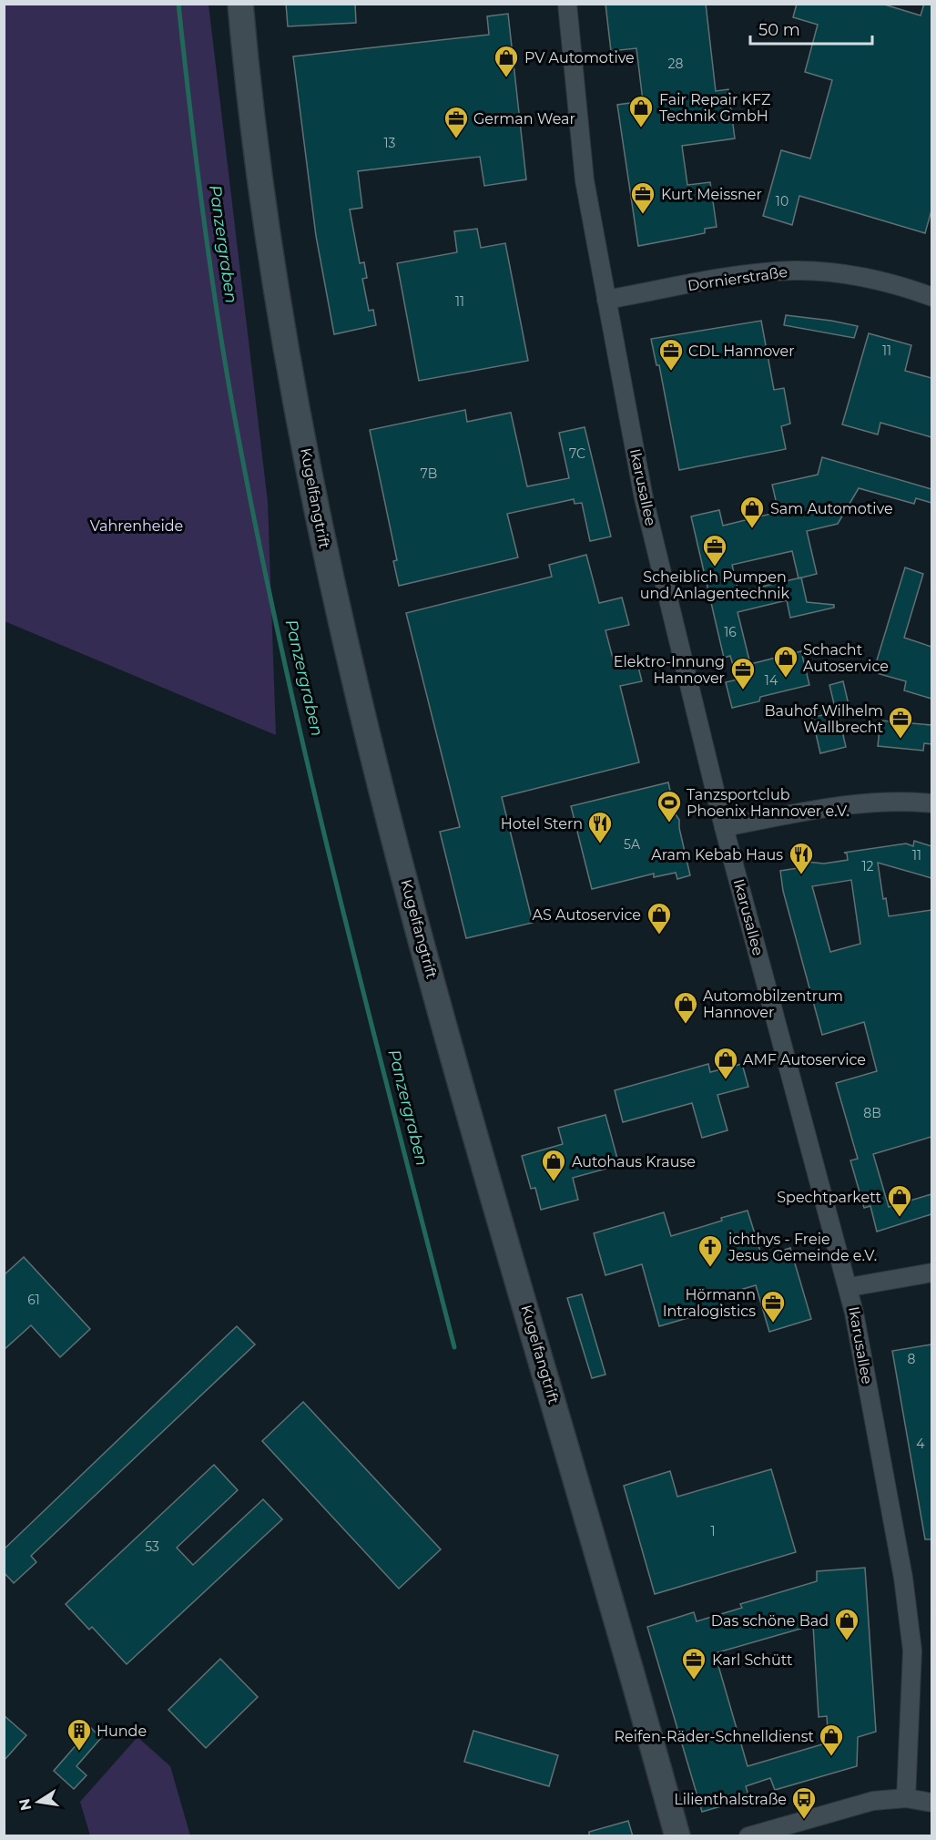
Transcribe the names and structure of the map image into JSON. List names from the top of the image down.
{
  "streets": {
    "street": ["Dornierstraße", "Ikarusallee", "Kugelfangtrift"]
  },
  "crossings": [
    ["Dornierstraße", "Ikarusallee"]
  ],
  "water": ["Panzergraben"],
  "parks": ["Vahrenheide"],
  "places": {
    "shop": [
      "PV Automotive",
      "Fair Repair KFZ Technik GmbH",
      "Sam Automotive",
      "Schacht Autoservice",
      "AS Autoservice",
      "Automobilzentrum Hannover",
      "AMF Autoservice",
      "Autohaus Krause",
      "Spechtparkett",
      "Das schöne Bad",
      "Reifen-Räder-Schnelldienst"
    ],
    "office": [
      "German Wear",
      "Kurt Meissner",
      "CDL Hannover",
      "Scheiblich Pumpen und Anlagentechnik",
      "Elektro-Innung Hannover",
      "Bauhof Wilhelm Wallbrecht",
      "Hörmann Intralogistics",
      "Karl Schütt"
    ],
    "sports": ["Tanzsportclub Phoenix Hannover e.V."],
    "restaurant": ["Hotel Stern", "Aram Kebab Haus"],
    "church": ["ichthys - Freie Jesus Gemeinde e.V."],
    "building": ["Hunde"],
    "bus stop": ["Lilienthalstraße"]
  },
  "house_numbers": [
    "28",
    "13",
    "10",
    "11",
    "11",
    "7C",
    "7B",
    "16",
    "14",
    "5A",
    "11",
    "12",
    "8B",
    "61",
    "8",
    "4",
    "1",
    "53"
  ],
  "scale_bar": "50 m",
  "north": "left"
}
